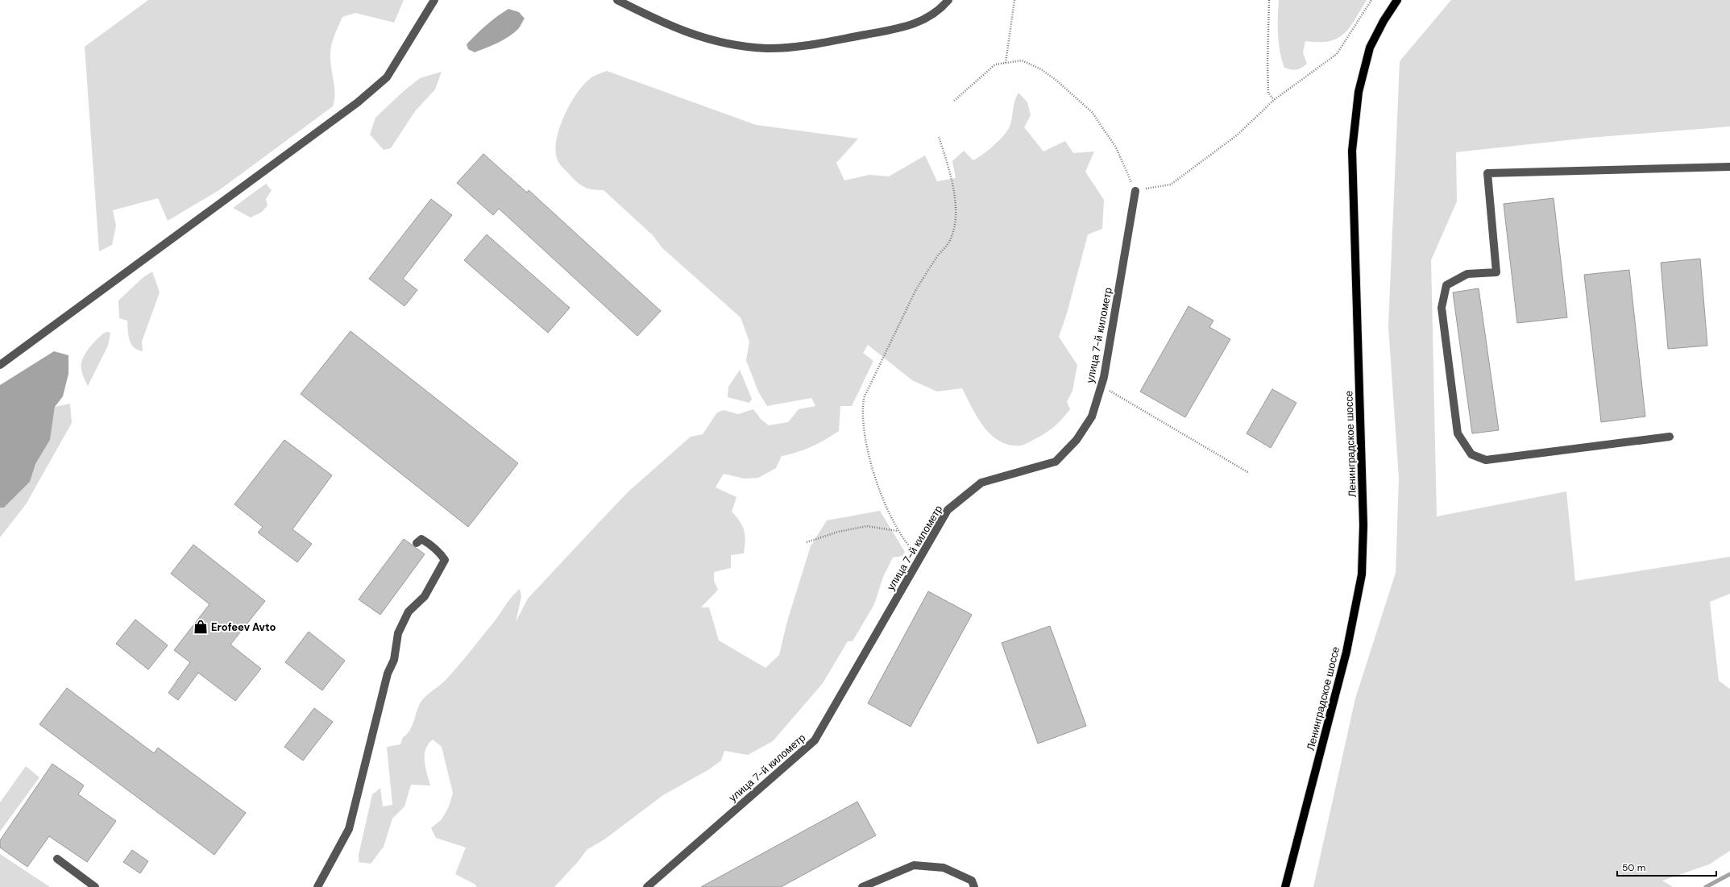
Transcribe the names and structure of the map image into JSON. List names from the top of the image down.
{
  "streets": {
    "main road": ["Ленинградское шоссе"],
    "lane": ["улица 7-й километр"]
  },
  "places": {
    "shop": ["Erofeev Avto"]
  },
  "scale_bar": "50 m"
}
